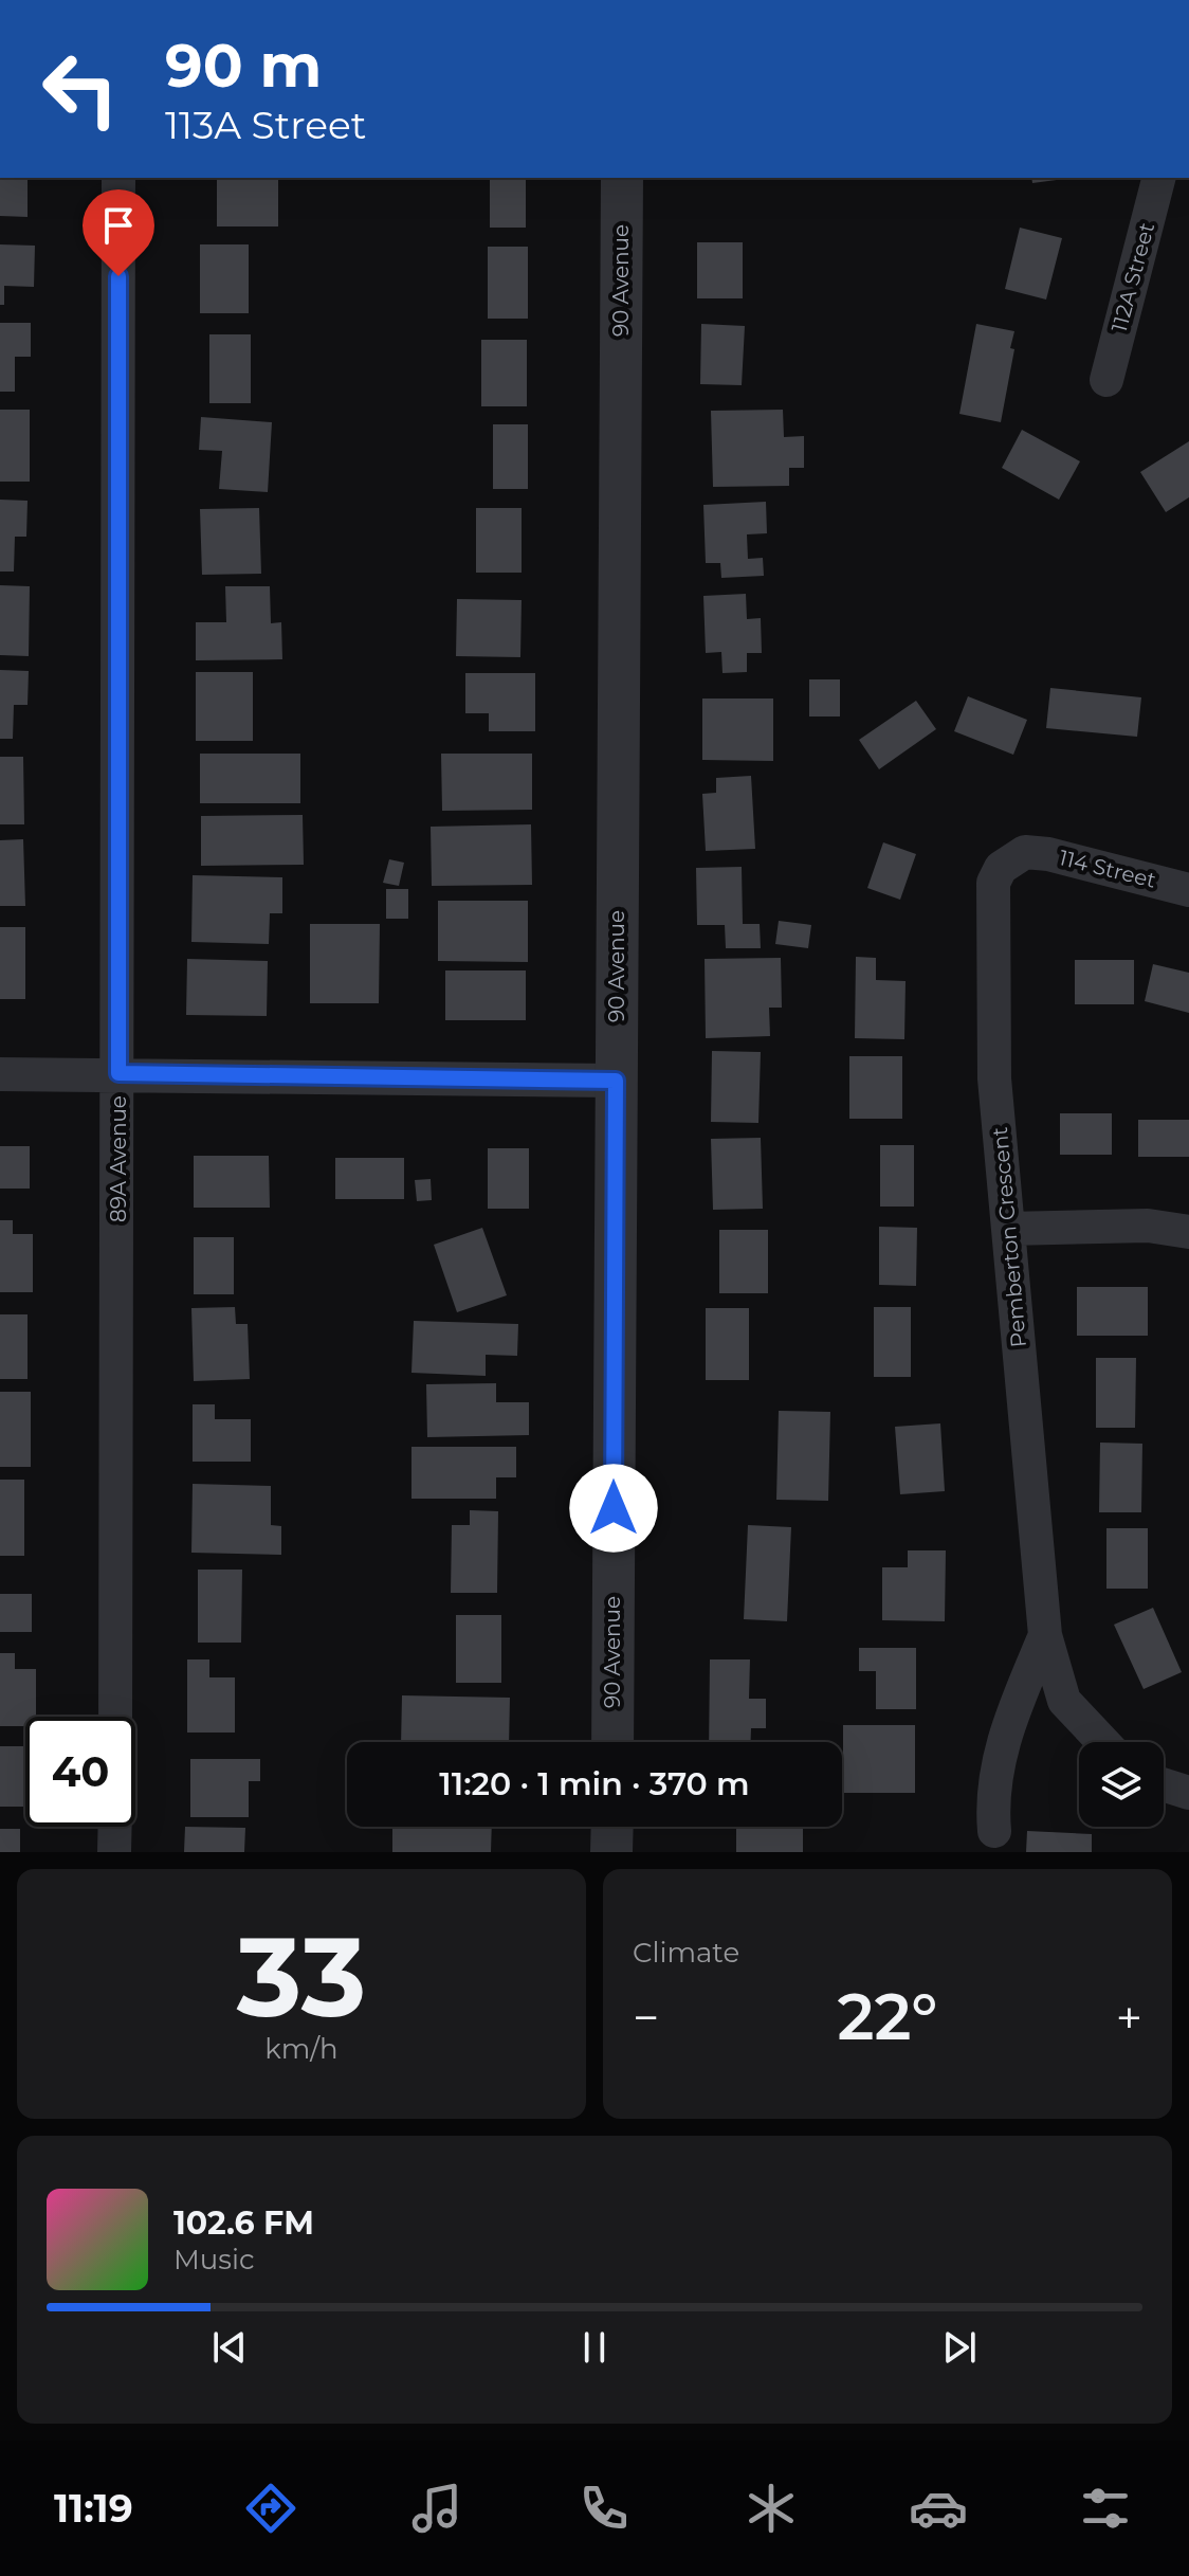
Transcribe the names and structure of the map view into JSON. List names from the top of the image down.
{
  "streets": {
    "street": [
      "112A Street",
      "90 Avenue",
      "114 Street",
      "89A Avenue",
      "Pemberton Crescent"
    ]
  },
  "crossings": [
    ["114 Street", "Pemberton Crescent"]
  ],
  "page": {
    "turn": ["90 m", "113A Street"],
    "limit": "40",
    "trip": "11:20 · 1 min · 370 m",
    "tile": [
      ["33", "km/h"],
      "Climate"
    ],
    "heat": ["−", "22°", "+"],
    "song": ["102.6 FM", "Music"],
    "tabs": "11:19"
  }
}
